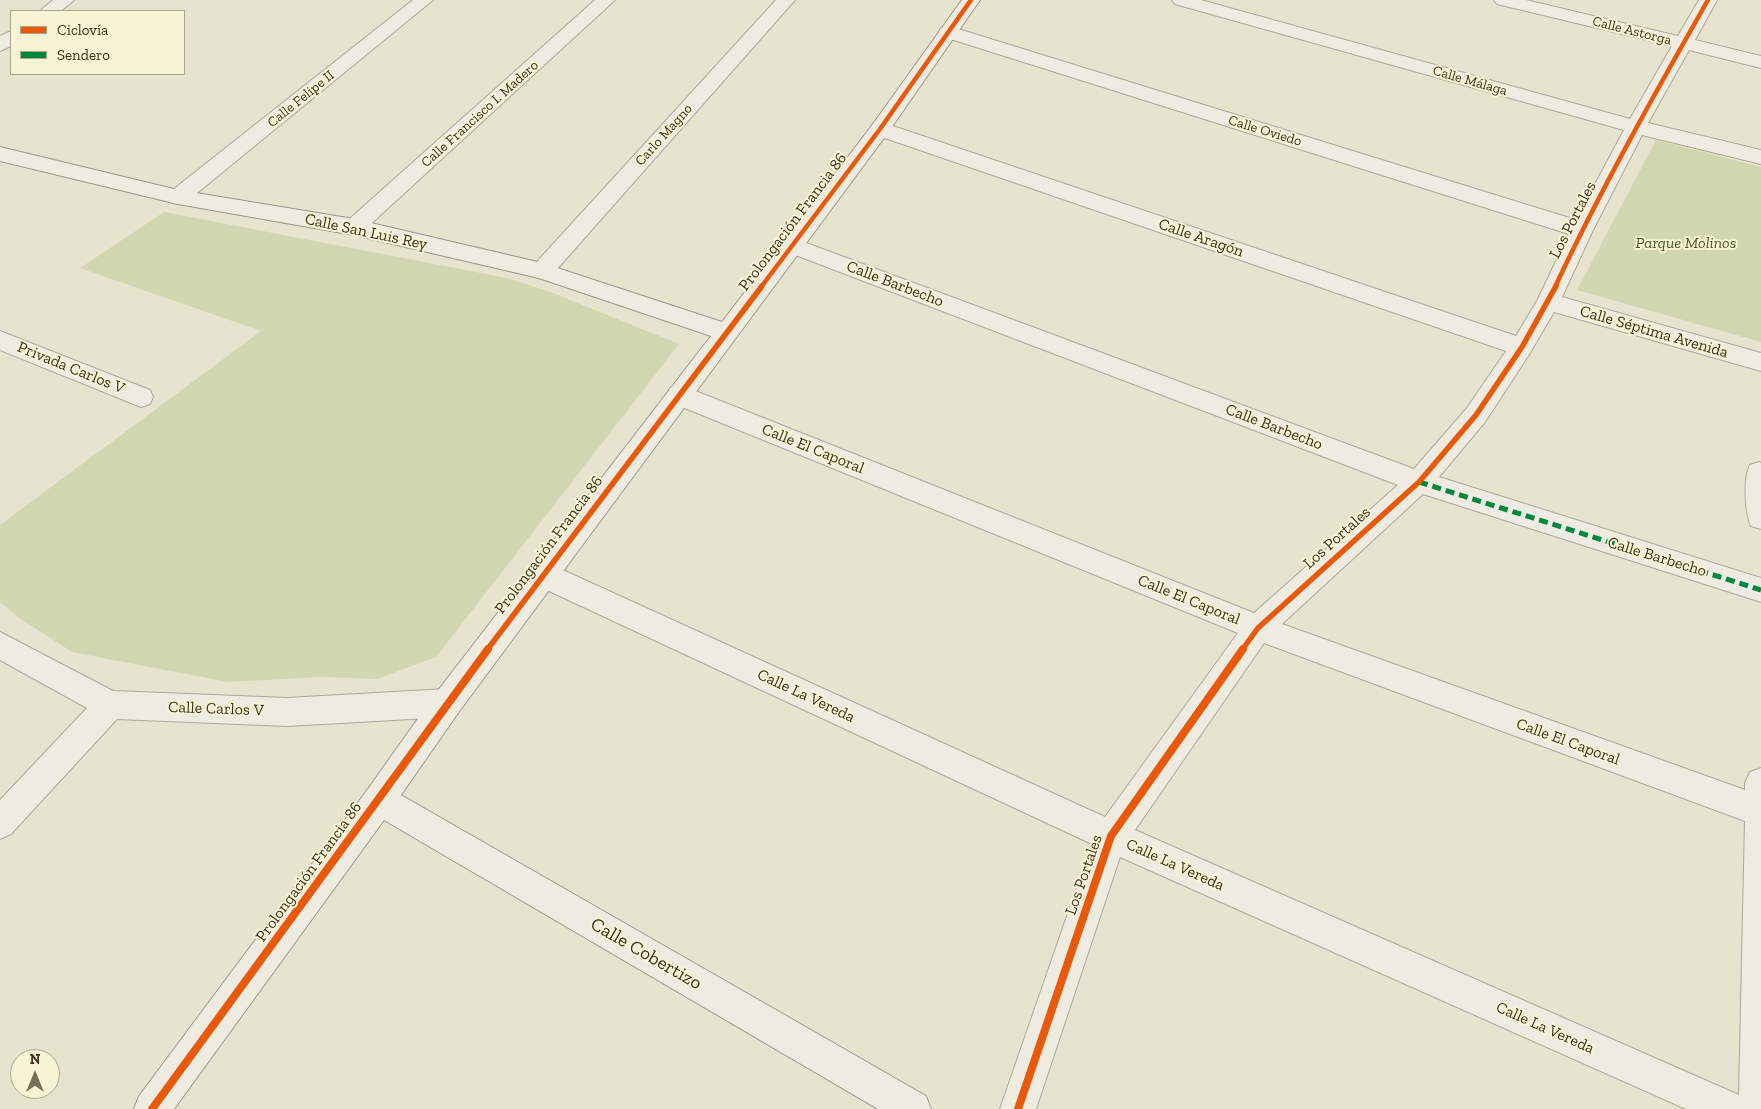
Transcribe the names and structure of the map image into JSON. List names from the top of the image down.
{
  "streets": {
    "street": [
      "Calle Astorga",
      "Calle Málaga",
      "Calle Felipe II",
      "Calle Francisco I. Madero",
      "Calle Oviedo",
      "Carlo Magno",
      "Los Portales",
      "Prolongación Francia 86",
      "Calle San Luis Rey",
      "Calle Aragón",
      "Calle Barbecho",
      "Calle Séptima Avenida",
      "Privada Carlos V",
      "Calle El Caporal",
      "Calle La Vereda",
      "Calle Carlos V",
      "Calle Cobertizo"
    ]
  },
  "crossings": [
    ["Calle Astorga", "Los Portales"],
    ["Calle Málaga", "Los Portales"],
    ["Calle Felipe II", "Calle San Luis Rey"],
    ["Calle Francisco I. Madero", "Calle San Luis Rey"],
    ["Calle Oviedo", "Los Portales"],
    ["Calle Oviedo", "Prolongación Francia 86"],
    ["Carlo Magno", "Calle San Luis Rey"],
    ["Los Portales", "Calle Aragón"],
    ["Los Portales", "Calle Barbecho"],
    ["Los Portales", "Calle Séptima Avenida"],
    ["Los Portales", "Calle El Caporal"],
    ["Los Portales", "Calle La Vereda"],
    ["Prolongación Francia 86", "Calle San Luis Rey"],
    ["Prolongación Francia 86", "Calle Aragón"],
    ["Prolongación Francia 86", "Calle Barbecho"],
    ["Prolongación Francia 86", "Calle El Caporal"],
    ["Prolongación Francia 86", "Calle La Vereda"],
    ["Prolongación Francia 86", "Calle Carlos V"],
    ["Prolongación Francia 86", "Calle Cobertizo"]
  ],
  "parks": ["Parque Molinos"],
  "legend": ["Ciclovía", "Sendero"],
  "north": "top"
}
